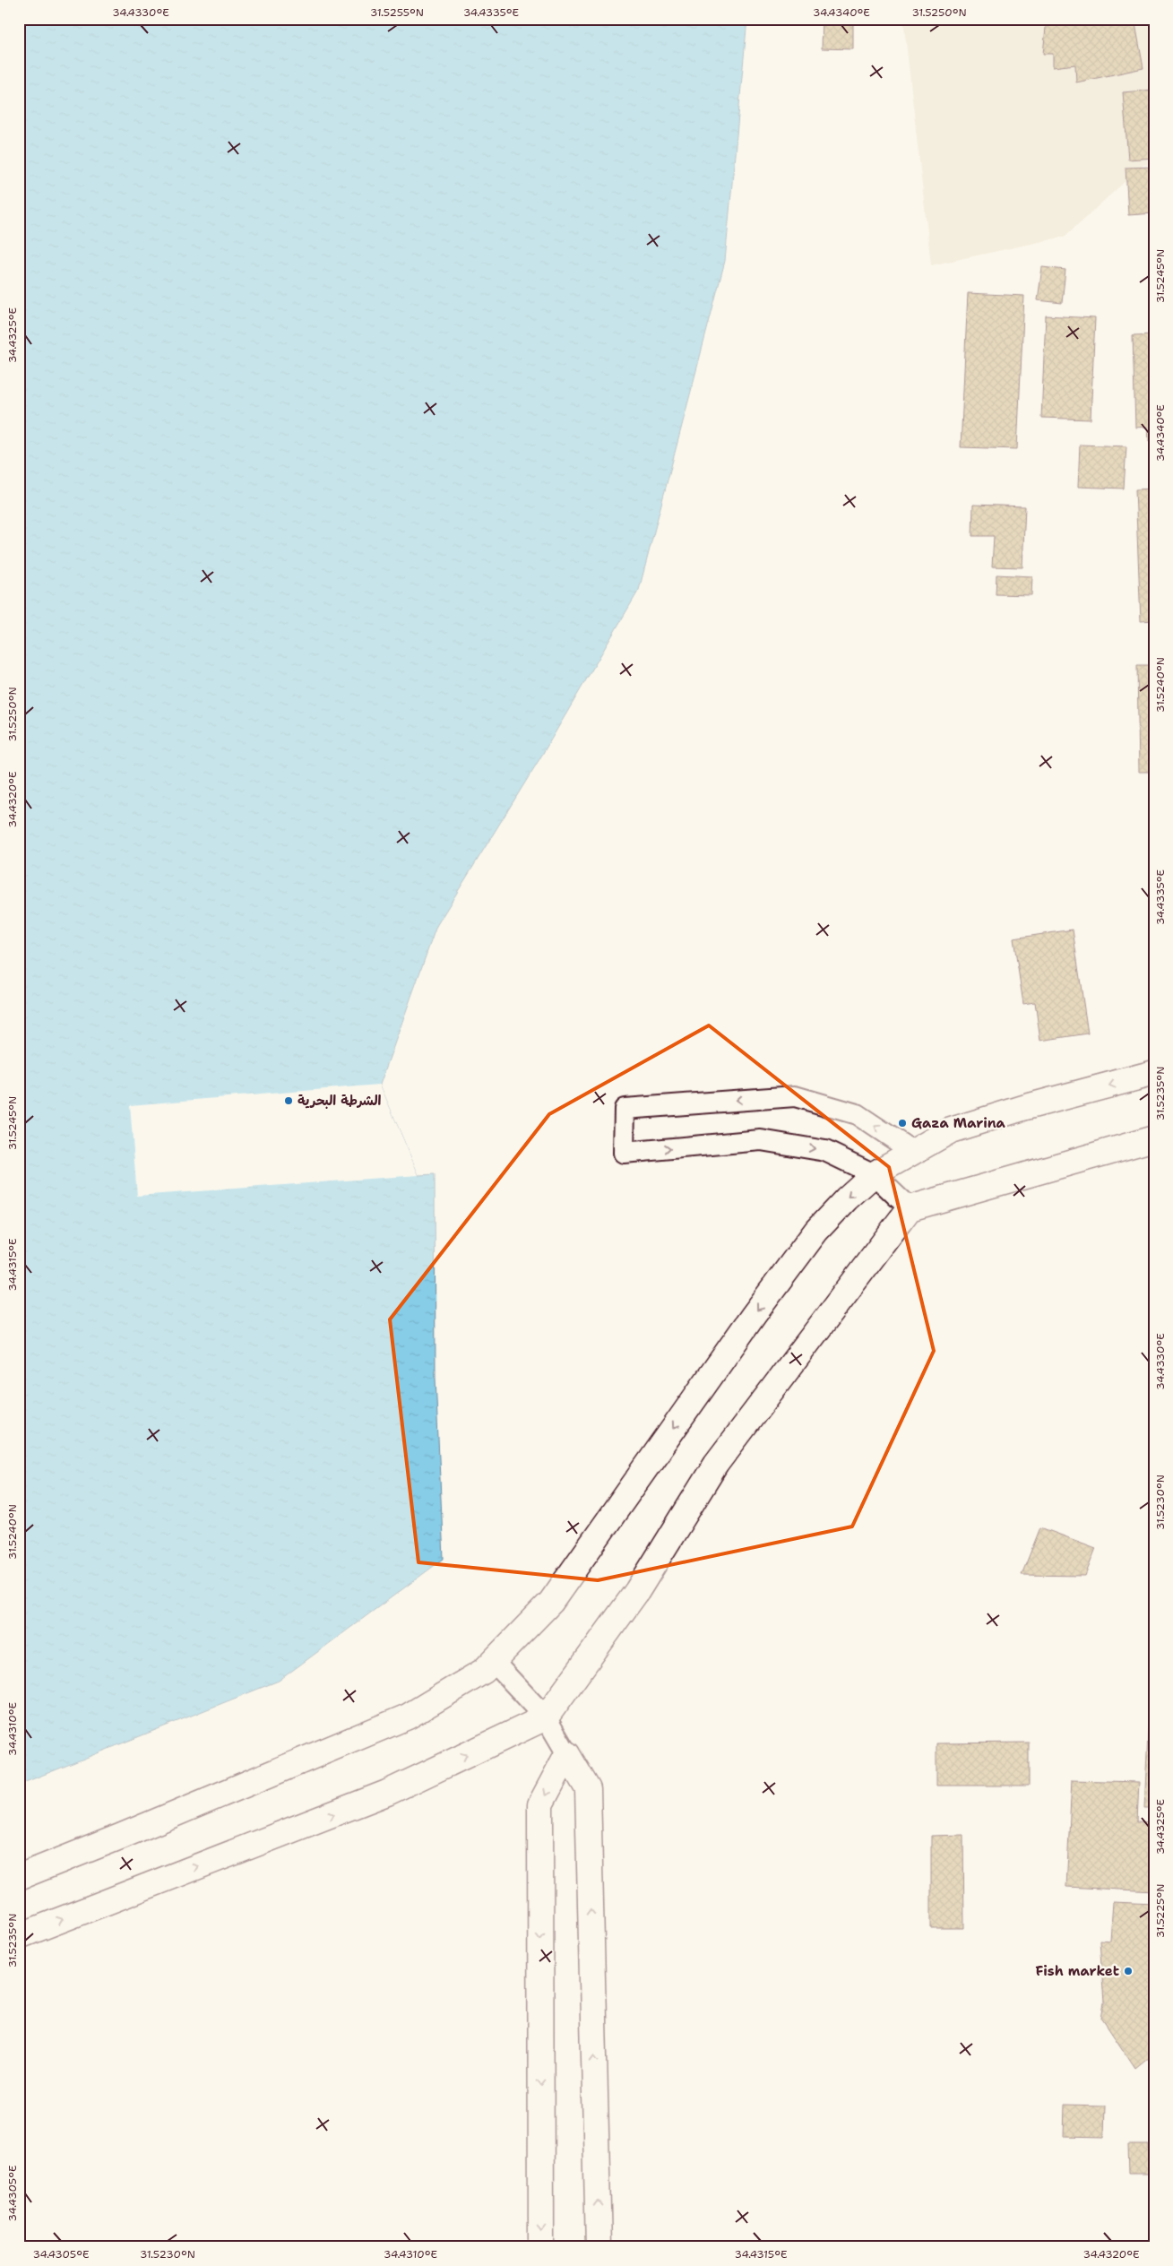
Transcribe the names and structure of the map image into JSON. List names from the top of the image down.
{
  "places": ["الشرطة البحرية", "Gaza Marina", "Fish market"],
  "coordinates": [
    "34.4330°E",
    "31.5255°N",
    "34.4335°E",
    "34.4340°E",
    "31.5250°N",
    "31.5245°N",
    "34.4325°E",
    "31.5240°N",
    "34.4320°E",
    "31.5235°N",
    "34.4315°E",
    "31.5230°N",
    "34.4310°E",
    "31.5225°N",
    "34.4305°E"
  ]
}
